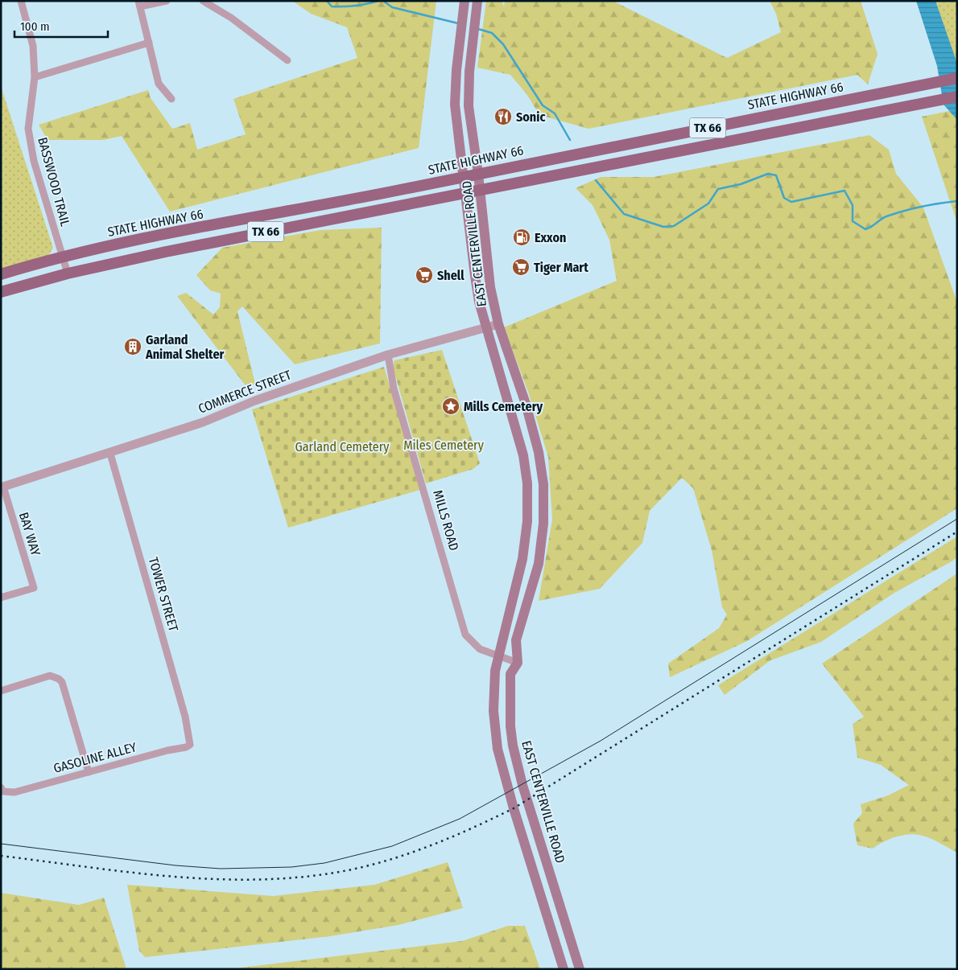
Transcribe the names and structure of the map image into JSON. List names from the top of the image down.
{
  "streets": {
    "main road": ["STATE HIGHWAY 66", "TX 66", "EAST CENTERVILLE ROAD"],
    "street": [
      "BASSWOOD TRAIL",
      "COMMERCE STREET",
      "MILLS ROAD",
      "BAY WAY",
      "TOWER STREET",
      "GASOLINE ALLEY"
    ]
  },
  "crossings": [
    ["STATE HIGHWAY 66", "BASSWOOD TRAIL"],
    ["STATE HIGHWAY 66", "EAST CENTERVILLE ROAD"],
    ["TX 66", "BASSWOOD TRAIL"],
    ["TX 66", "EAST CENTERVILLE ROAD"],
    ["EAST CENTERVILLE ROAD", "COMMERCE STREET"],
    ["EAST CENTERVILLE ROAD", "MILLS ROAD"],
    ["COMMERCE STREET", "MILLS ROAD"],
    ["COMMERCE STREET", "BAY WAY"],
    ["COMMERCE STREET", "TOWER STREET"],
    ["TOWER STREET", "GASOLINE ALLEY"]
  ],
  "parks": ["Miles Cemetery", "Garland Cemetery"],
  "places": {
    "restaurant": ["Sonic"],
    "fuel station": ["Exxon"],
    "supermarket": ["Tiger Mart", "Shell"],
    "building": ["Garland Animal Shelter"],
    "place": ["Mills Cemetery"]
  },
  "scale_bar": "100 m"
}
